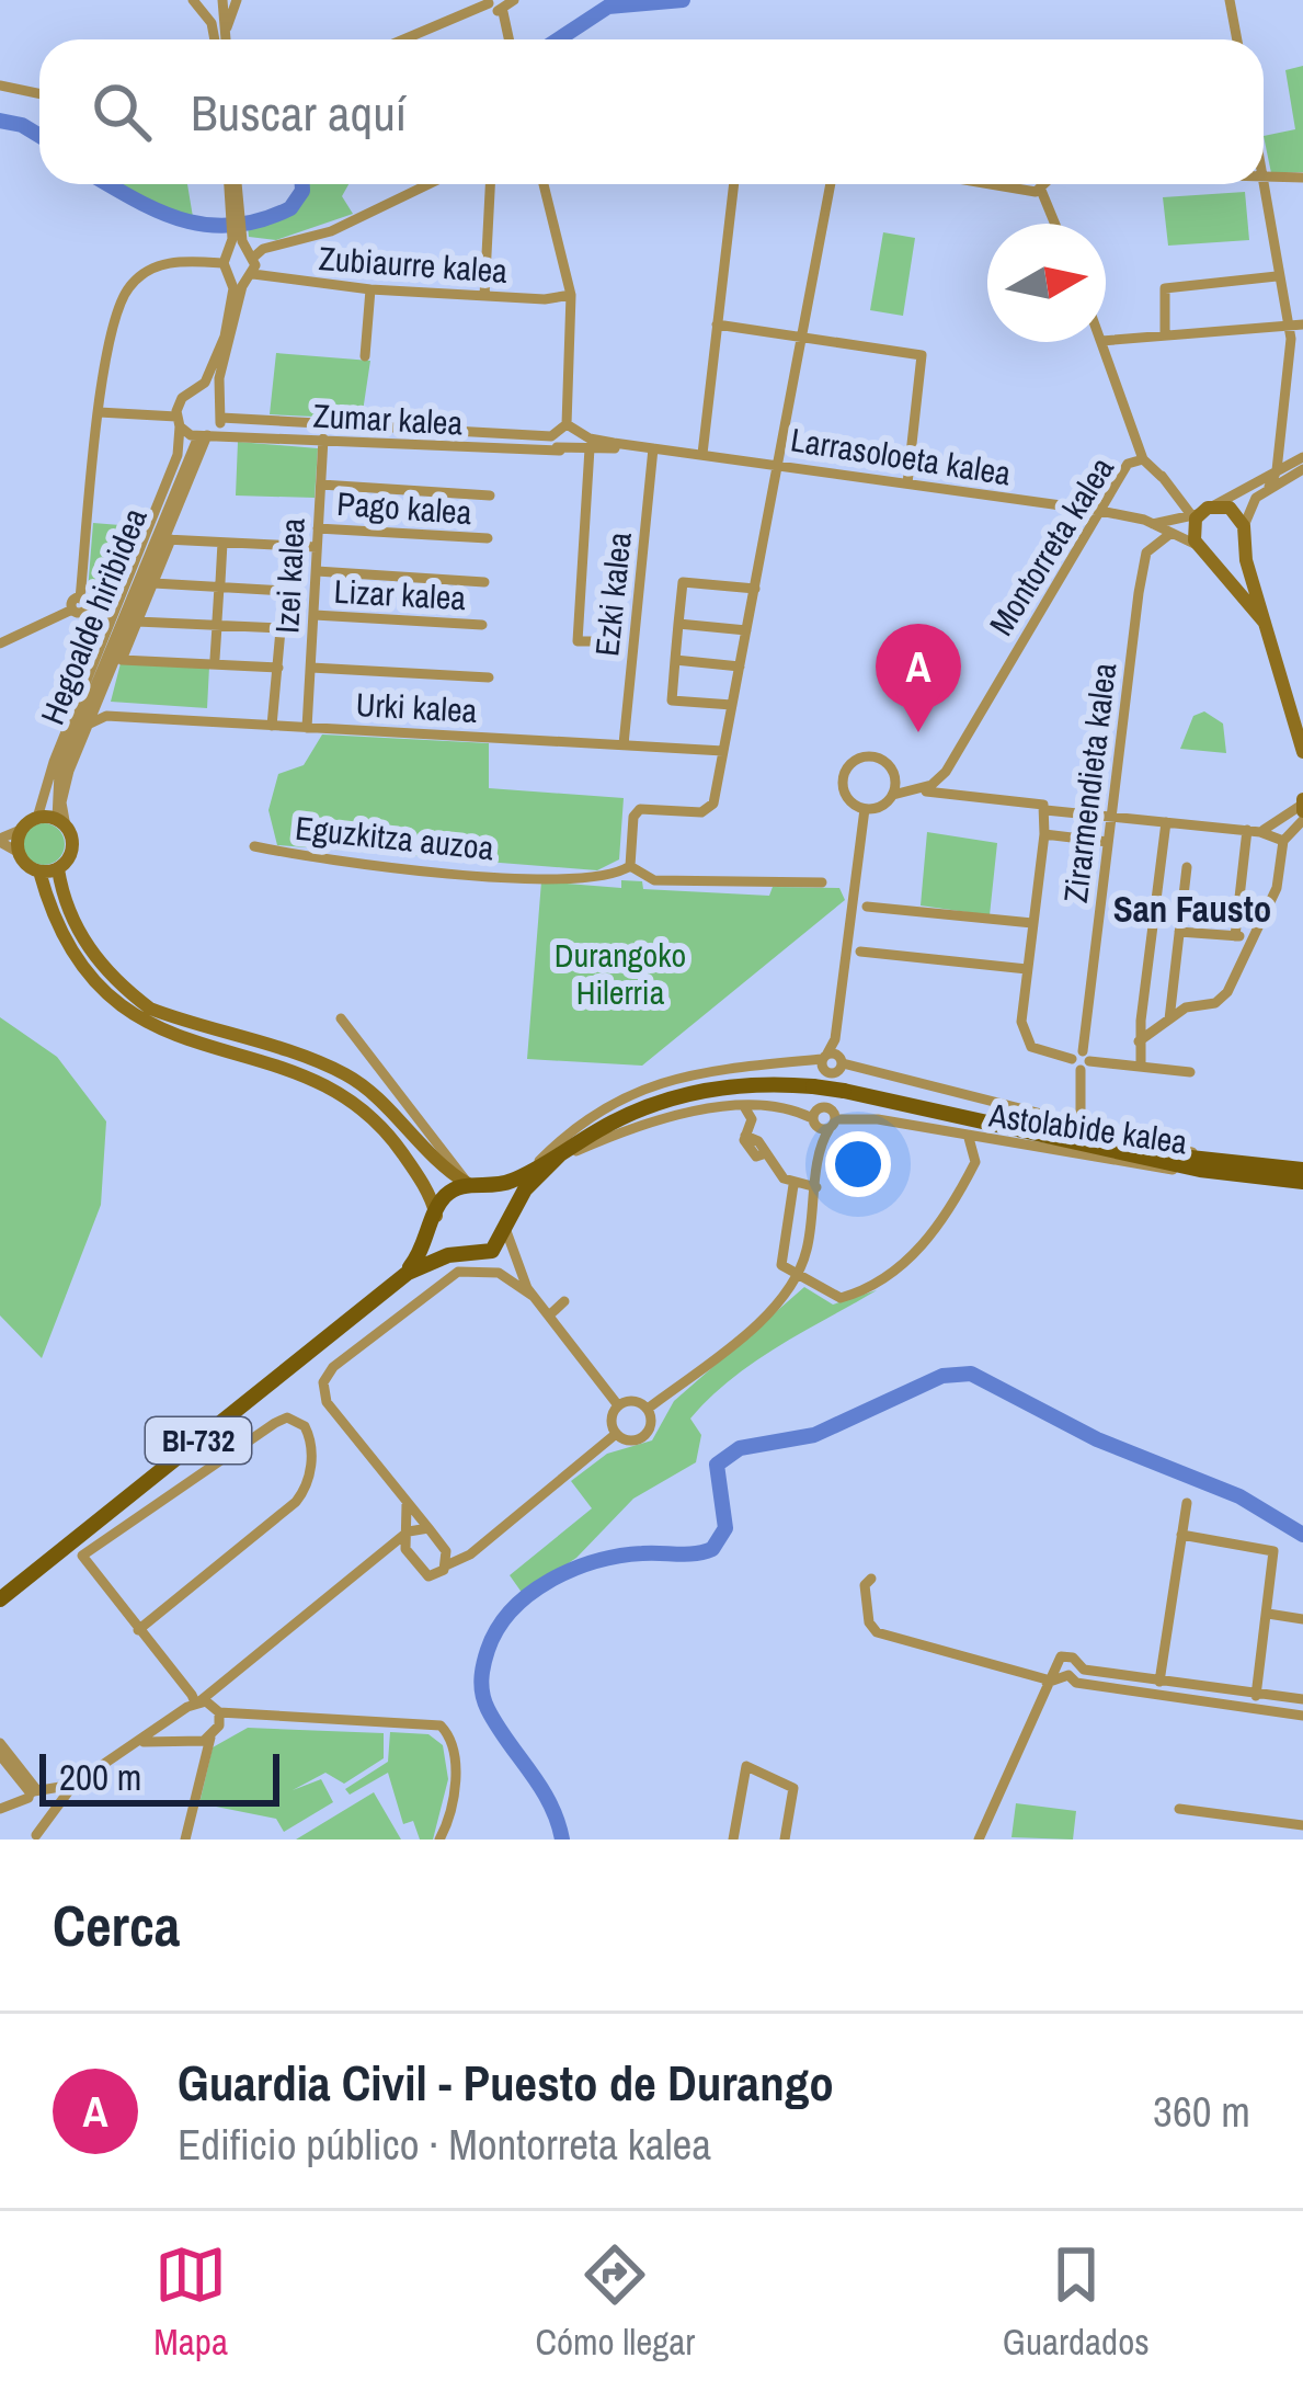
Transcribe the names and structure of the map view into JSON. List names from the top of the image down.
{
  "streets": {
    "main road": ["BI-732"],
    "street": [
      "Zubiaurre kalea",
      "Zumar kalea",
      "Larrasoloeta kalea",
      "Pago kalea",
      "Montorreta kalea",
      "Izei kalea",
      "Lizar kalea",
      "Ezki kalea",
      "Hegoalde hiribidea",
      "Urki kalea",
      "Zirarmendieta kalea",
      "Eguzkitza auzoa",
      "Astolabide kalea"
    ]
  },
  "crossings": [
    ["Zumar kalea", "Larrasoloeta kalea"],
    ["Zumar kalea", "Izei kalea"],
    ["Zumar kalea", "Ezki kalea"],
    ["Zumar kalea", "Hegoalde hiribidea"],
    ["Larrasoloeta kalea", "Montorreta kalea"],
    ["Larrasoloeta kalea", "Ezki kalea"],
    ["Larrasoloeta kalea", "Zirarmendieta kalea"],
    ["Pago kalea", "Izei kalea"],
    ["Izei kalea", "Lizar kalea"],
    ["Izei kalea", "Urki kalea"],
    ["Ezki kalea", "Urki kalea"],
    ["Zirarmendieta kalea", "Astolabide kalea"]
  ],
  "districts": ["San Fausto"],
  "parks": ["Durangoko Hilerria"],
  "scale_bar": "200 m",
  "north": "right",
  "page": {
    "search": "Buscar aquí",
    "pins": "A",
    "scale": "200 m",
    "heading": "Cerca",
    "list": [
      {
        "mark": "A",
        "name": "Guardia Civil - Puesto de Durango",
        "note": "Edificio público · Montorreta kalea",
        "value": "360 m"
      }
    ],
    "nav": ["Mapa", "Cómo llegar", "Guardados"]
  }
}
